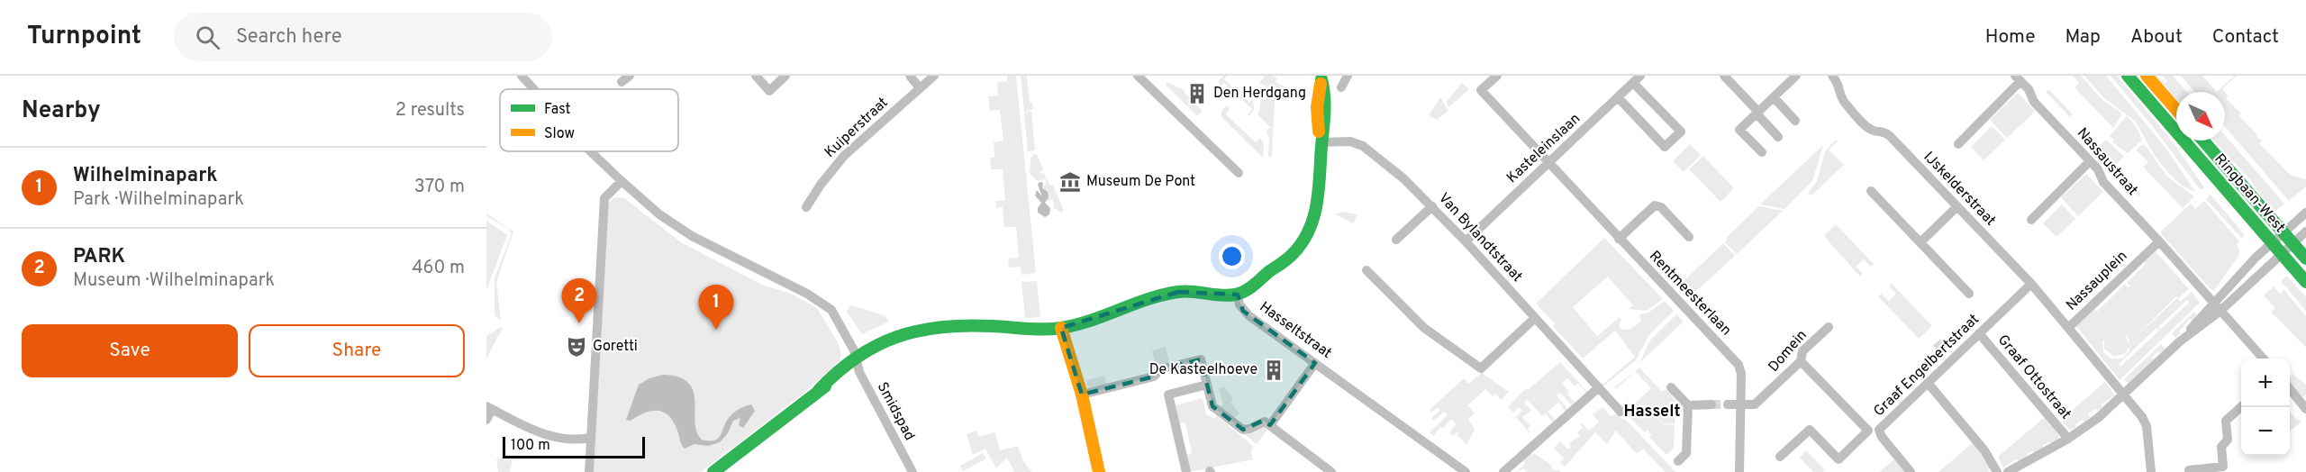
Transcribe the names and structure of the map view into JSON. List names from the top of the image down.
{
  "streets": {
    "street": [
      "Kuiperstraat",
      "Kasteleinslaan",
      "Nassaustraat",
      "IJskelderstraat",
      "Ringbaan-West",
      "Van Bylandtstraat",
      "Nassauplein",
      "Rentmeesterlaan",
      "Hasseltstraat",
      "Domein",
      "Graaf Engelbertstraat",
      "Graaf Ottostraat",
      "Smidspad"
    ]
  },
  "crossings": [
    ["Kasteleinslaan", "Van Bylandtstraat"],
    ["Kasteleinslaan", "Rentmeesterlaan"],
    ["Nassaustraat", "Nassauplein"],
    ["IJskelderstraat", "Nassauplein"],
    ["IJskelderstraat", "Graaf Engelbertstraat"],
    ["Rentmeesterlaan", "Domein"],
    ["Graaf Engelbertstraat", "Graaf Ottostraat"]
  ],
  "districts": ["Hasselt"],
  "places": {
    "building": ["Den Herdgang", "De Kasteelhoeve"],
    "museum": ["Museum De Pont"],
    "theatre": ["Goretti"]
  },
  "legend": ["Fast", "Slow"],
  "scale_bar": "100 m",
  "north": "bottom right",
  "page": {
    "header": "Turnpoint",
    "search": "Search here",
    "nav": [
      "Home",
      "Map",
      "About",
      "Contact"
    ],
    "heading": ["Nearby", "2 results"],
    "list": [
      {
        "mark": "1",
        "name": "Wilhelminapark",
        "note": "Park · Wilhelminapark",
        "value": "370 m"
      },
      {
        "mark": "2",
        "name": "PARK",
        "note": "Museum · Wilhelminapark",
        "value": "460 m"
      }
    ],
    "pins": ["2", "1"],
    "buttons": ["Save", "Share"],
    "map_buttons": ["+", "−"],
    "scale": "100 m"
  }
}
